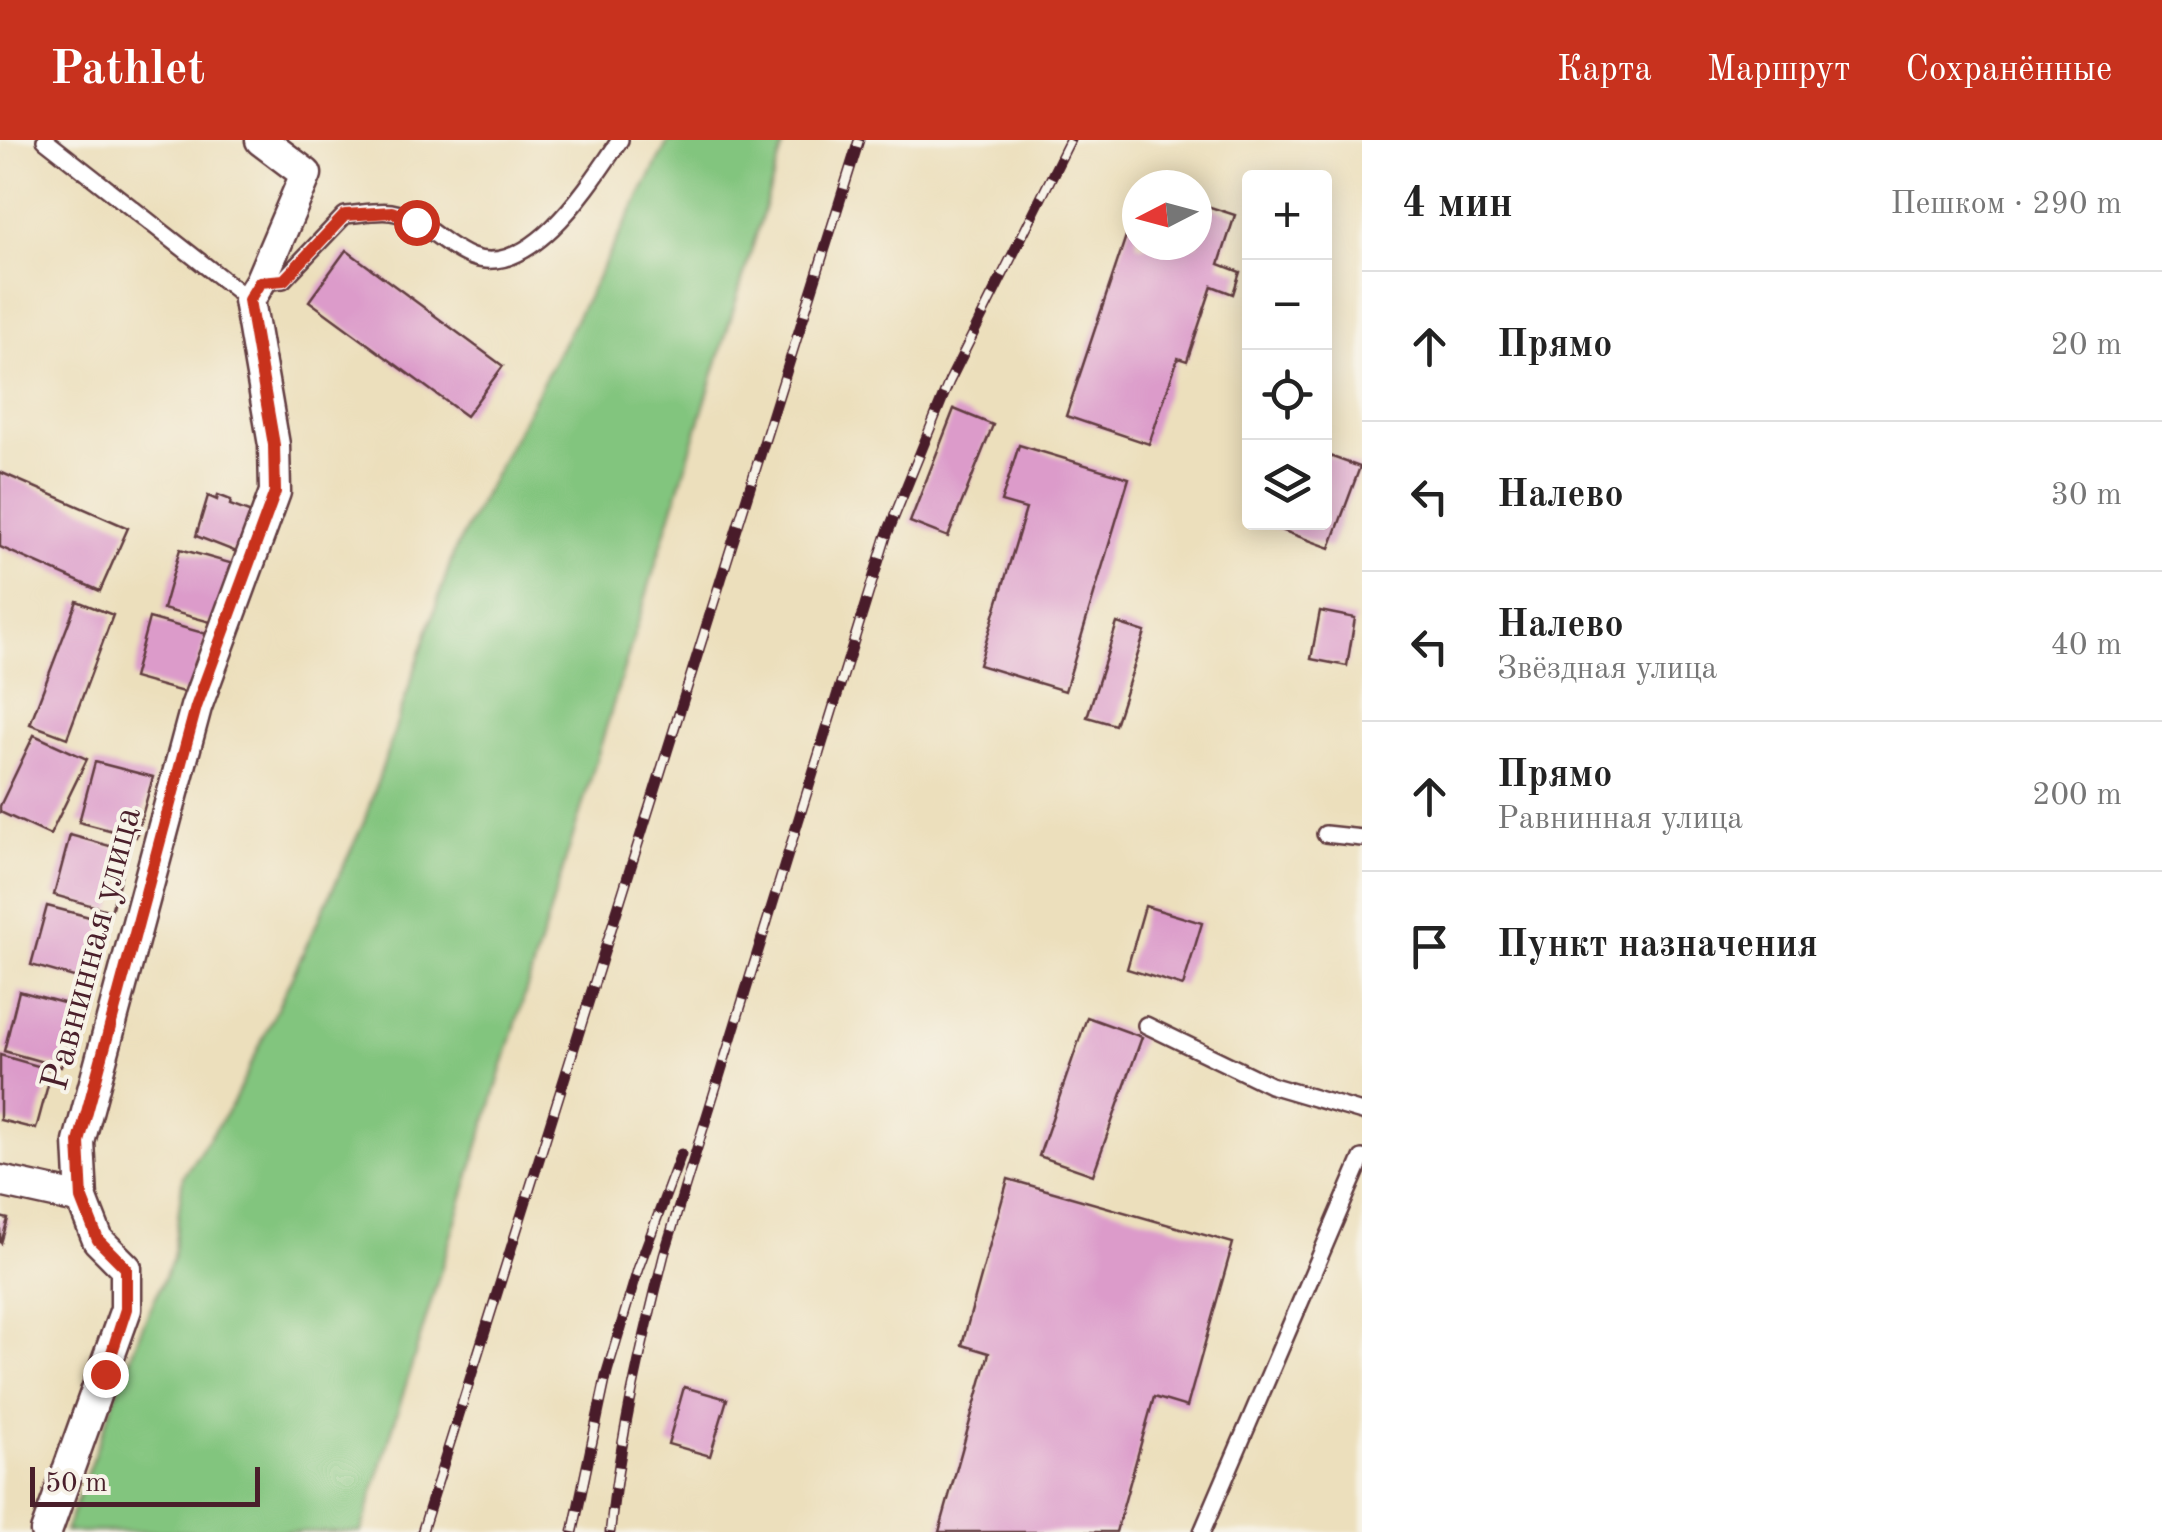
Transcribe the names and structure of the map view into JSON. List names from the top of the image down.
{
  "streets": {
    "street": ["Равнинная улица"]
  },
  "scale_bar": "50 m",
  "north": "left",
  "page": {
    "header": "Pathlet",
    "nav": ["Карта", "Маршрут", "Сохранённые"],
    "heading": ["4 мин", "Пешком · 290 m"],
    "map_buttons": ["+", "−"],
    "list": [
      ["Прямо", "20 m"],
      ["Налево", "30 m"],
      ["Налево", "Звёздная улица", "40 m"],
      ["Прямо", "Равнинная улица", "200 m"],
      "Пункт назначения"
    ],
    "scale": "50 m"
  }
}
